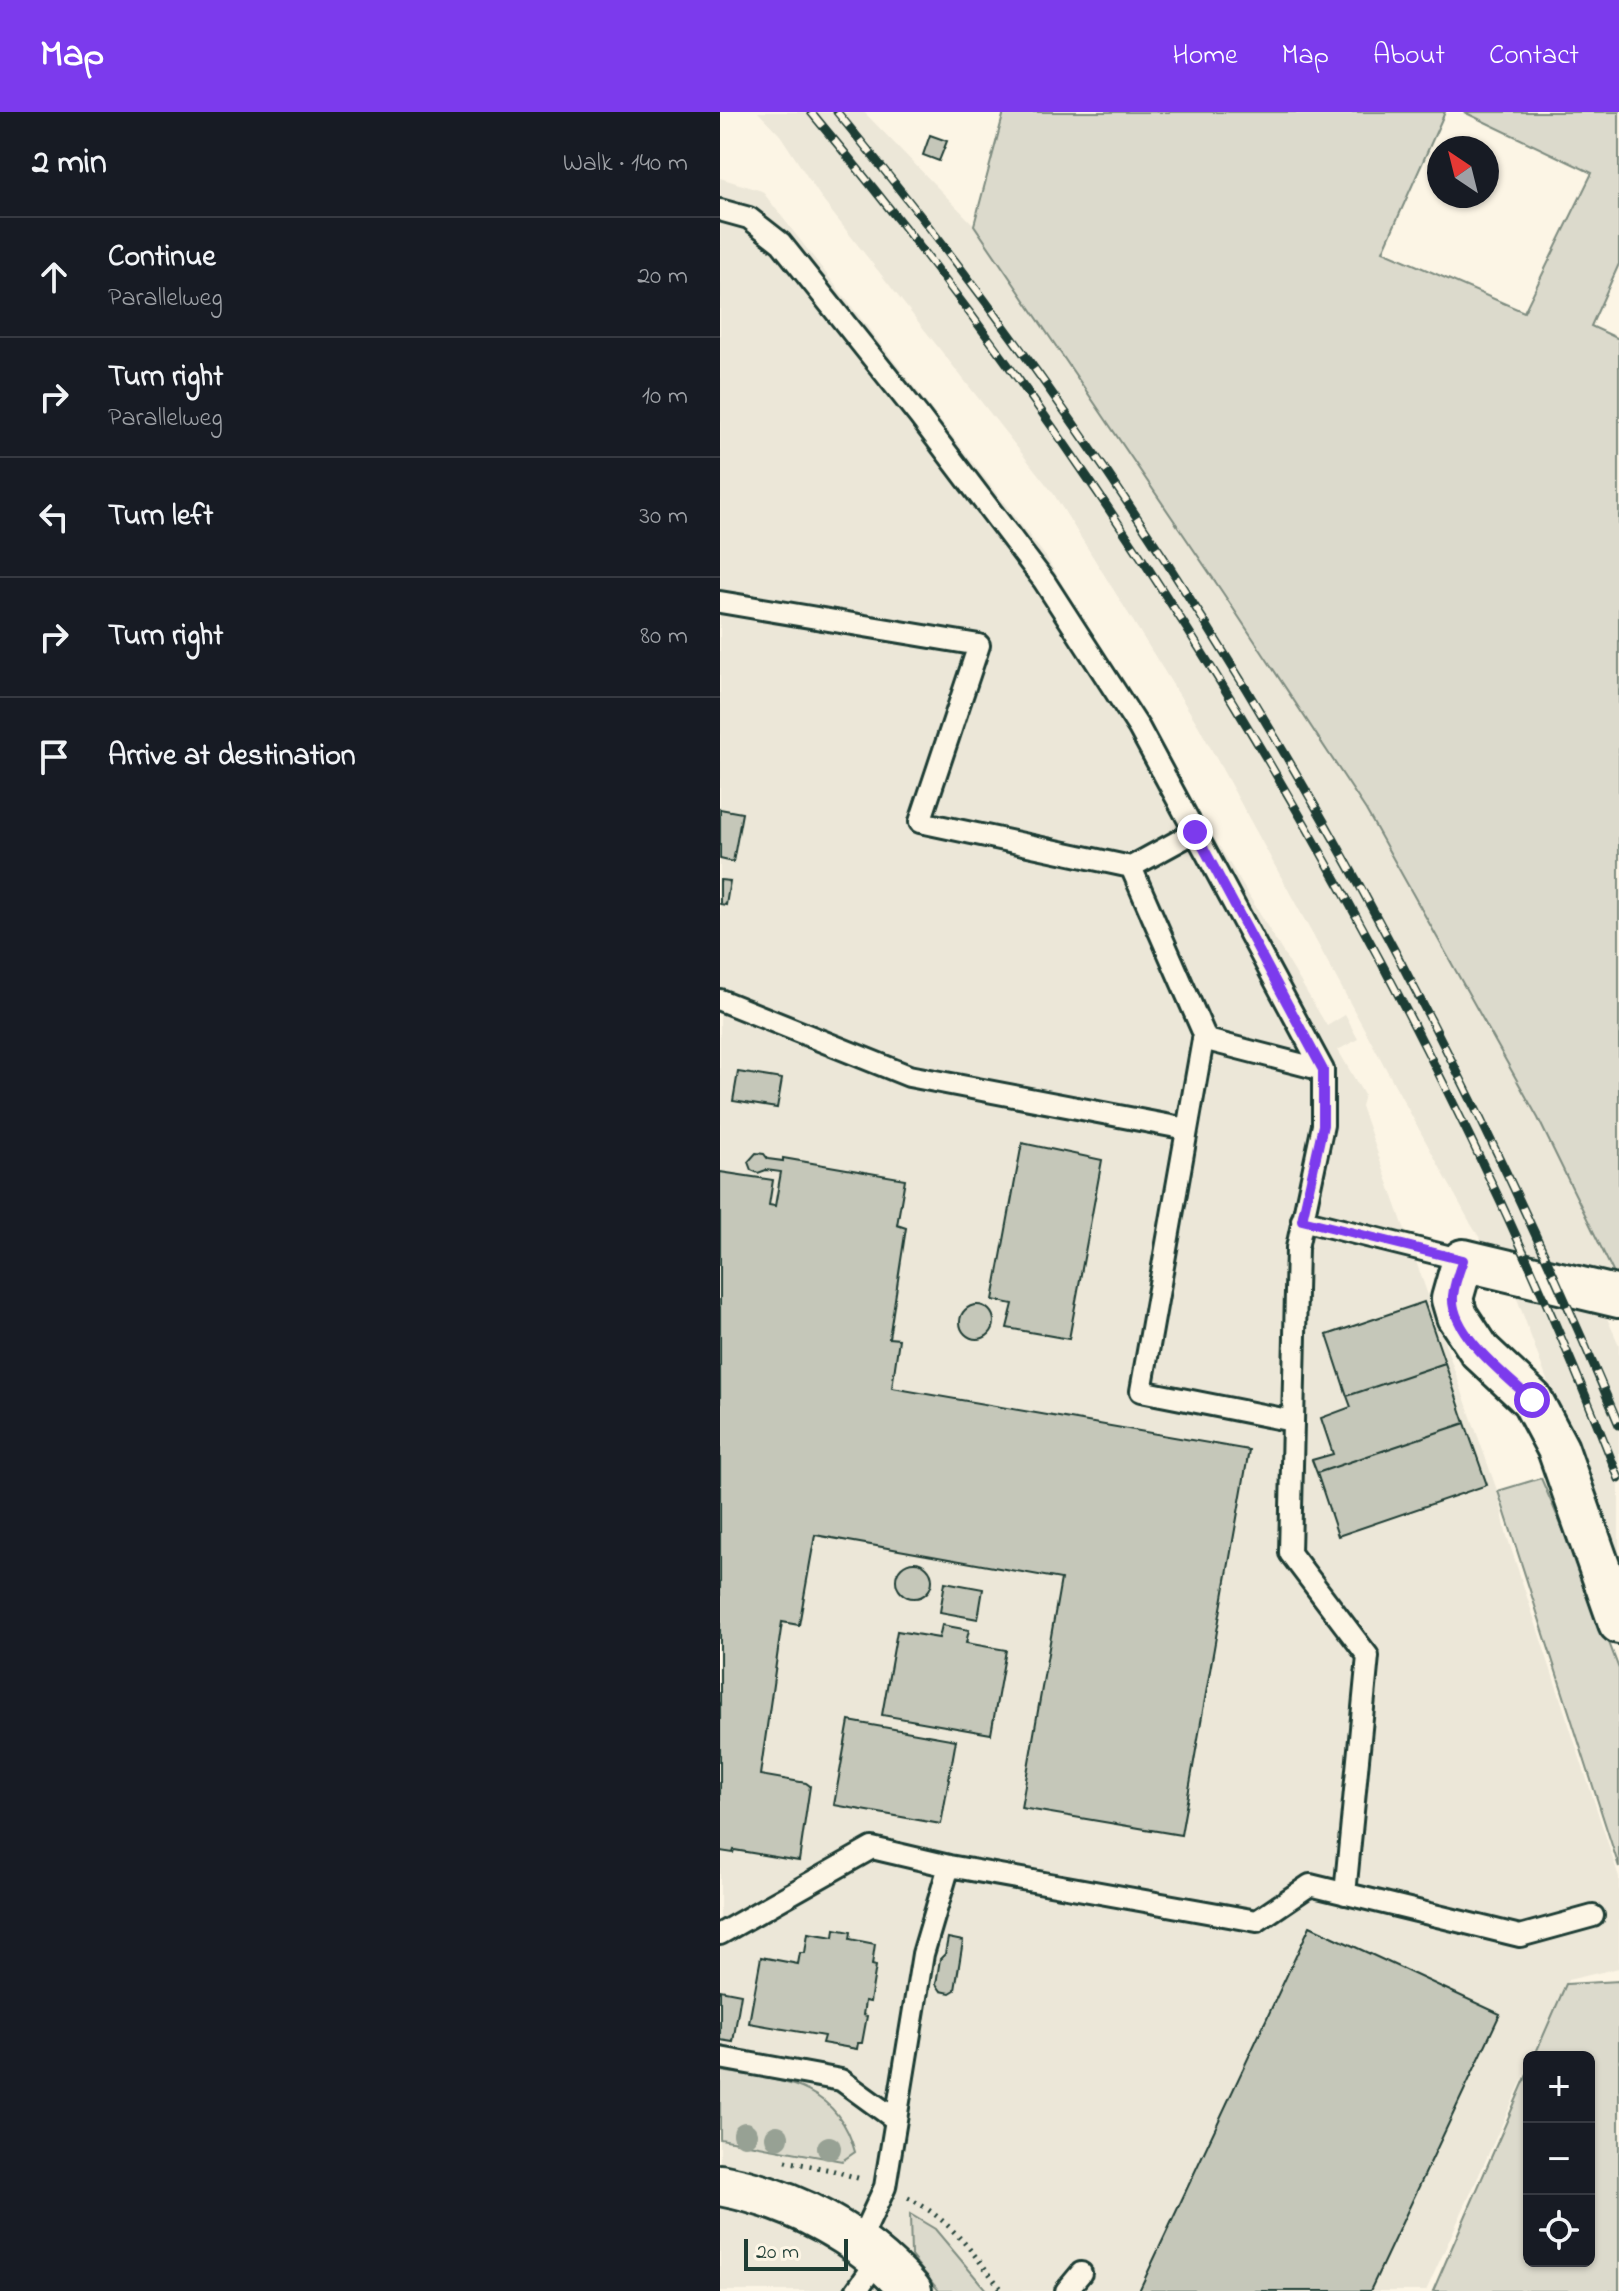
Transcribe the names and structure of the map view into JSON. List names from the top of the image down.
{
  "scale_bar": "20 m",
  "north": "top left",
  "page": {
    "header": "Map",
    "nav": [
      "Home",
      "Map",
      "About",
      "Contact"
    ],
    "heading": ["2 min", "Walk · 140 m"],
    "list": [
      ["Continue", "Parallelweg", "20 m"],
      ["Turn right", "Parallelweg", "10 m"],
      ["Turn left", "30 m"],
      ["Turn right", "80 m"],
      "Arrive at destination"
    ],
    "map_buttons": ["+", "−"],
    "scale": "20 m"
  }
}
